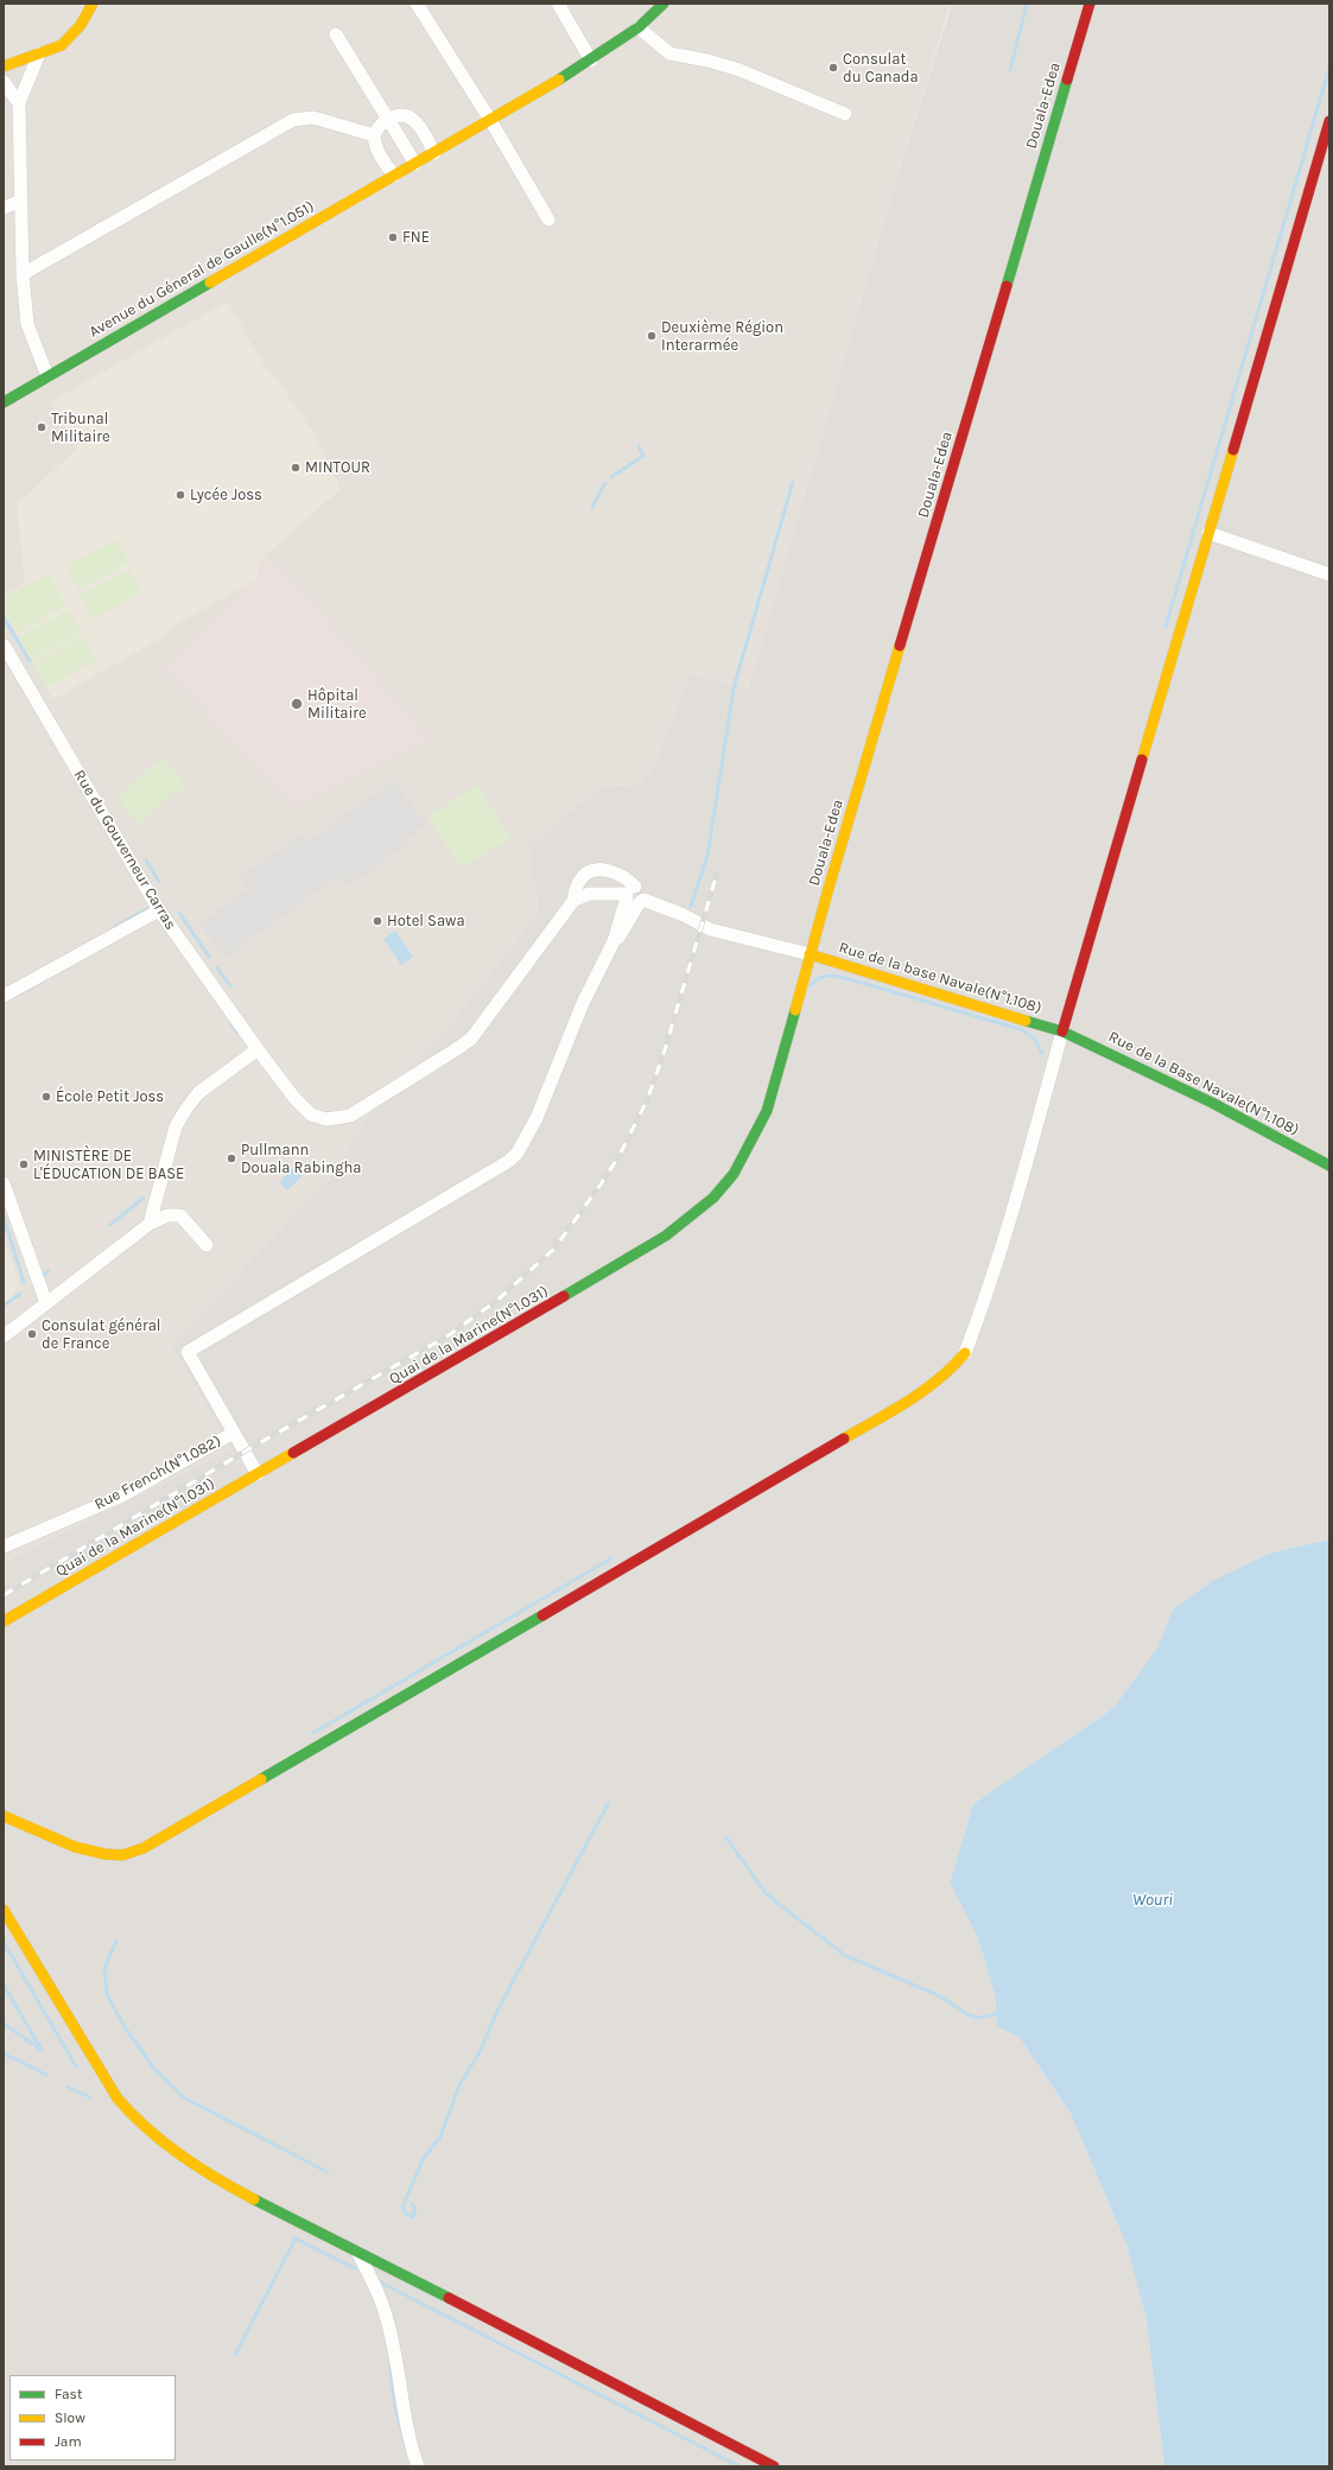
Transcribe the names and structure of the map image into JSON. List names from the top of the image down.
{
  "streets": {
    "main road": [
      "Douala-Edea",
      "Avenue du Géneral de Gaulle(N°1.051)",
      "Rue de la base Navale(N°1.108)",
      "Rue de la Base Navale(N°1.108)",
      "Quai de la Marine(N°1.031)"
    ],
    "street": ["Rue du Gouverneur Carras", "Rue French(N°1.082)"]
  },
  "crossings": [
    ["Douala-Edea", "Rue de la base Navale(N°1.108)"],
    ["Douala-Edea", "Quai de la Marine(N°1.031)"],
    ["Rue de la base Navale(N°1.108)", "Rue de la Base Navale(N°1.108)"],
    ["Rue de la base Navale(N°1.108)", "Quai de la Marine(N°1.031)"]
  ],
  "water": ["Wouri"],
  "places": [
    "Consulat du Canada",
    "FNE",
    "Deuxième Région Interarmée",
    "Tribunal Militaire",
    "MINTOUR",
    "Lycée Joss",
    "Hôpital Militaire",
    "Hotel Sawa",
    "École Petit Joss",
    "Pullmann Douala Rabingha",
    "MINISTÈRE DE L'ÉDUCATION DE BASE",
    "Consulat général de France"
  ],
  "legend": ["Fast", "Slow", "Jam"]
}
